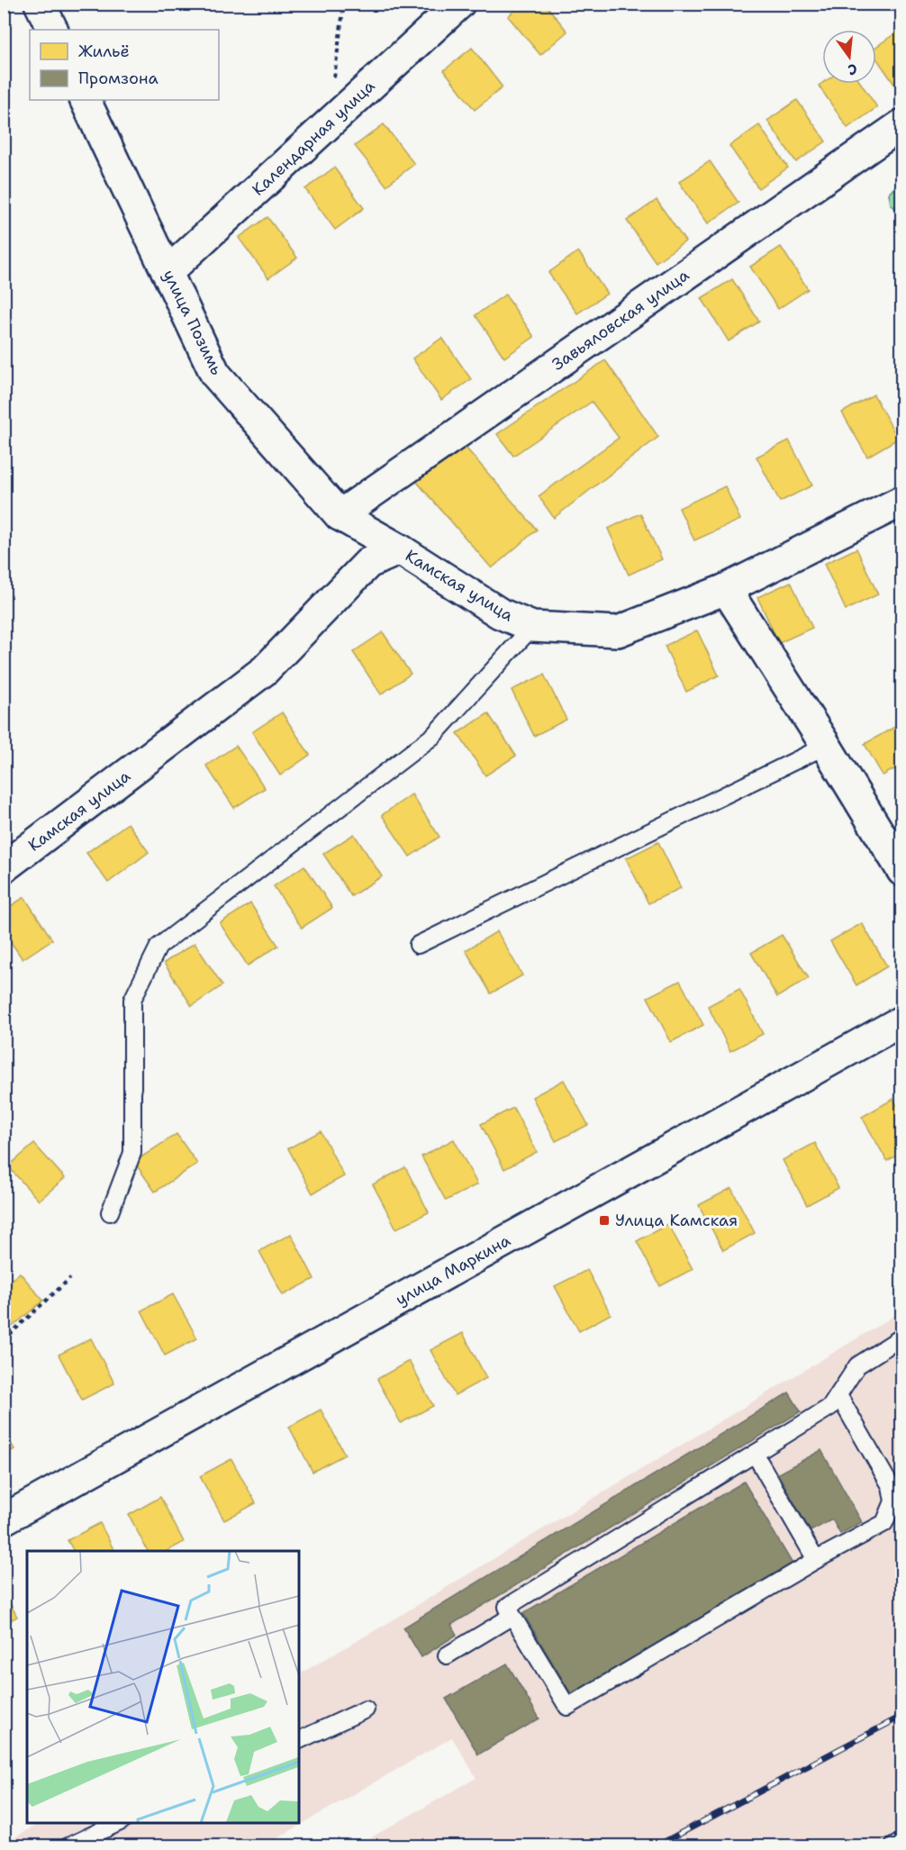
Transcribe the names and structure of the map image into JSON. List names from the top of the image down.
{
  "streets": {
    "street": [
      "Календарная улица",
      "Завьяловская улица",
      "улица Позимь",
      "Камская улица",
      "улица Маркина"
    ]
  },
  "crossings": [
    ["Календарная улица", "улица Позимь"],
    ["Завьяловская улица", "улица Позимь"],
    ["улица Позимь", "Камская улица"]
  ],
  "places": {
    "transit": ["Улица Камская"]
  },
  "legend": ["Жильё", "Промзона"],
  "north": "bottom"
}
